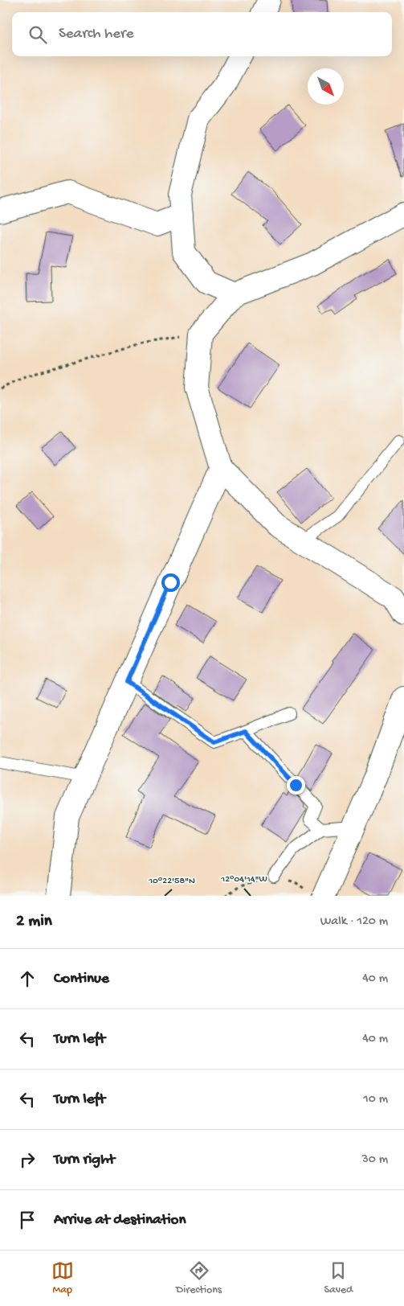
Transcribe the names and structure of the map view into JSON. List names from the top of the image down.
{
  "north": "bottom right",
  "page": {
    "search": "Search here",
    "heading": ["2 min", "Walk · 120 m"],
    "list": [
      ["Continue", "40 m"],
      ["Turn left", "40 m"],
      ["Turn left", "10 m"],
      ["Turn right", "30 m"],
      "Arrive at destination"
    ],
    "nav": ["Map", "Directions", "Saved"]
  },
  "coordinates": ["12°04'14\"W", "10°22'58\"N"]
}
